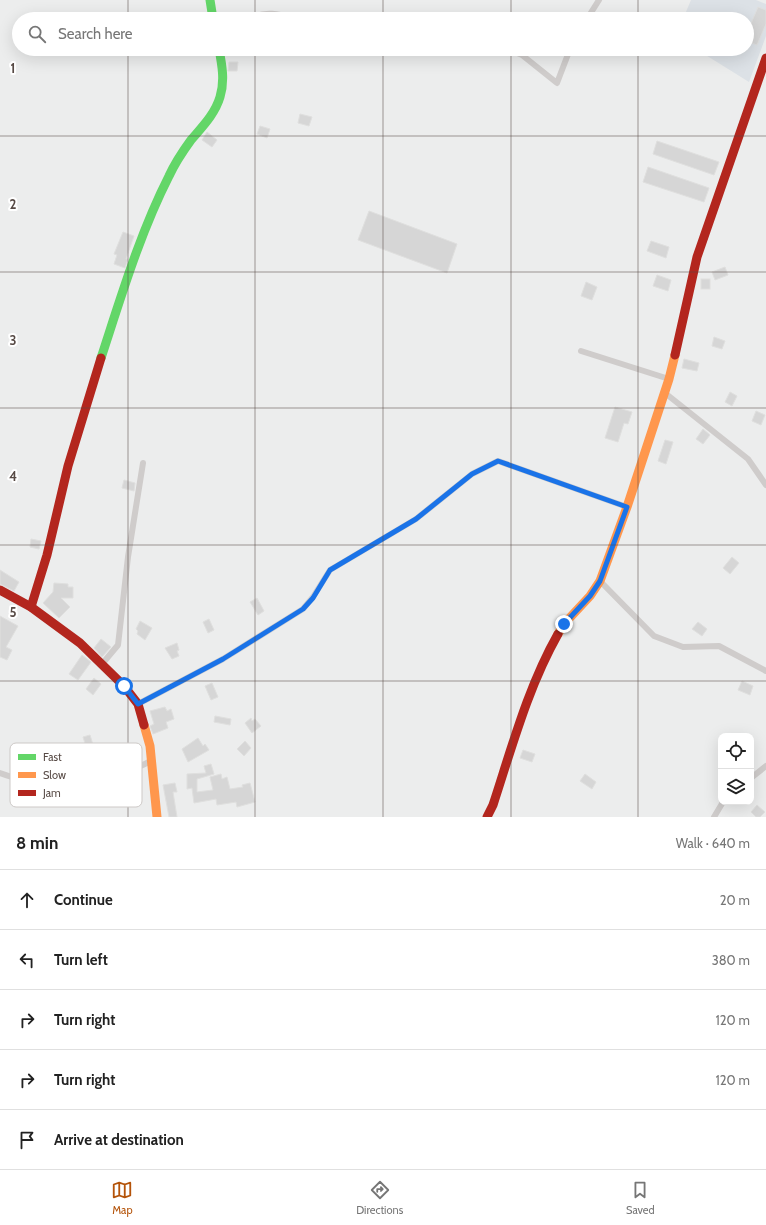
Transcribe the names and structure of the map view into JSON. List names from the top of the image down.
{
  "legend": ["Fast", "Slow", "Jam"],
  "page": {
    "search": "Search here",
    "heading": ["8 min", "Walk · 640 m"],
    "list": [
      ["Continue", "20 m"],
      ["Turn left", "380 m"],
      ["Turn right", "120 m"],
      ["Turn right", "120 m"],
      "Arrive at destination"
    ],
    "nav": ["Map", "Directions", "Saved"]
  },
  "grid": {
    "rows": [
      "1",
      "2",
      "3",
      "4",
      "5"
    ]
  }
}
